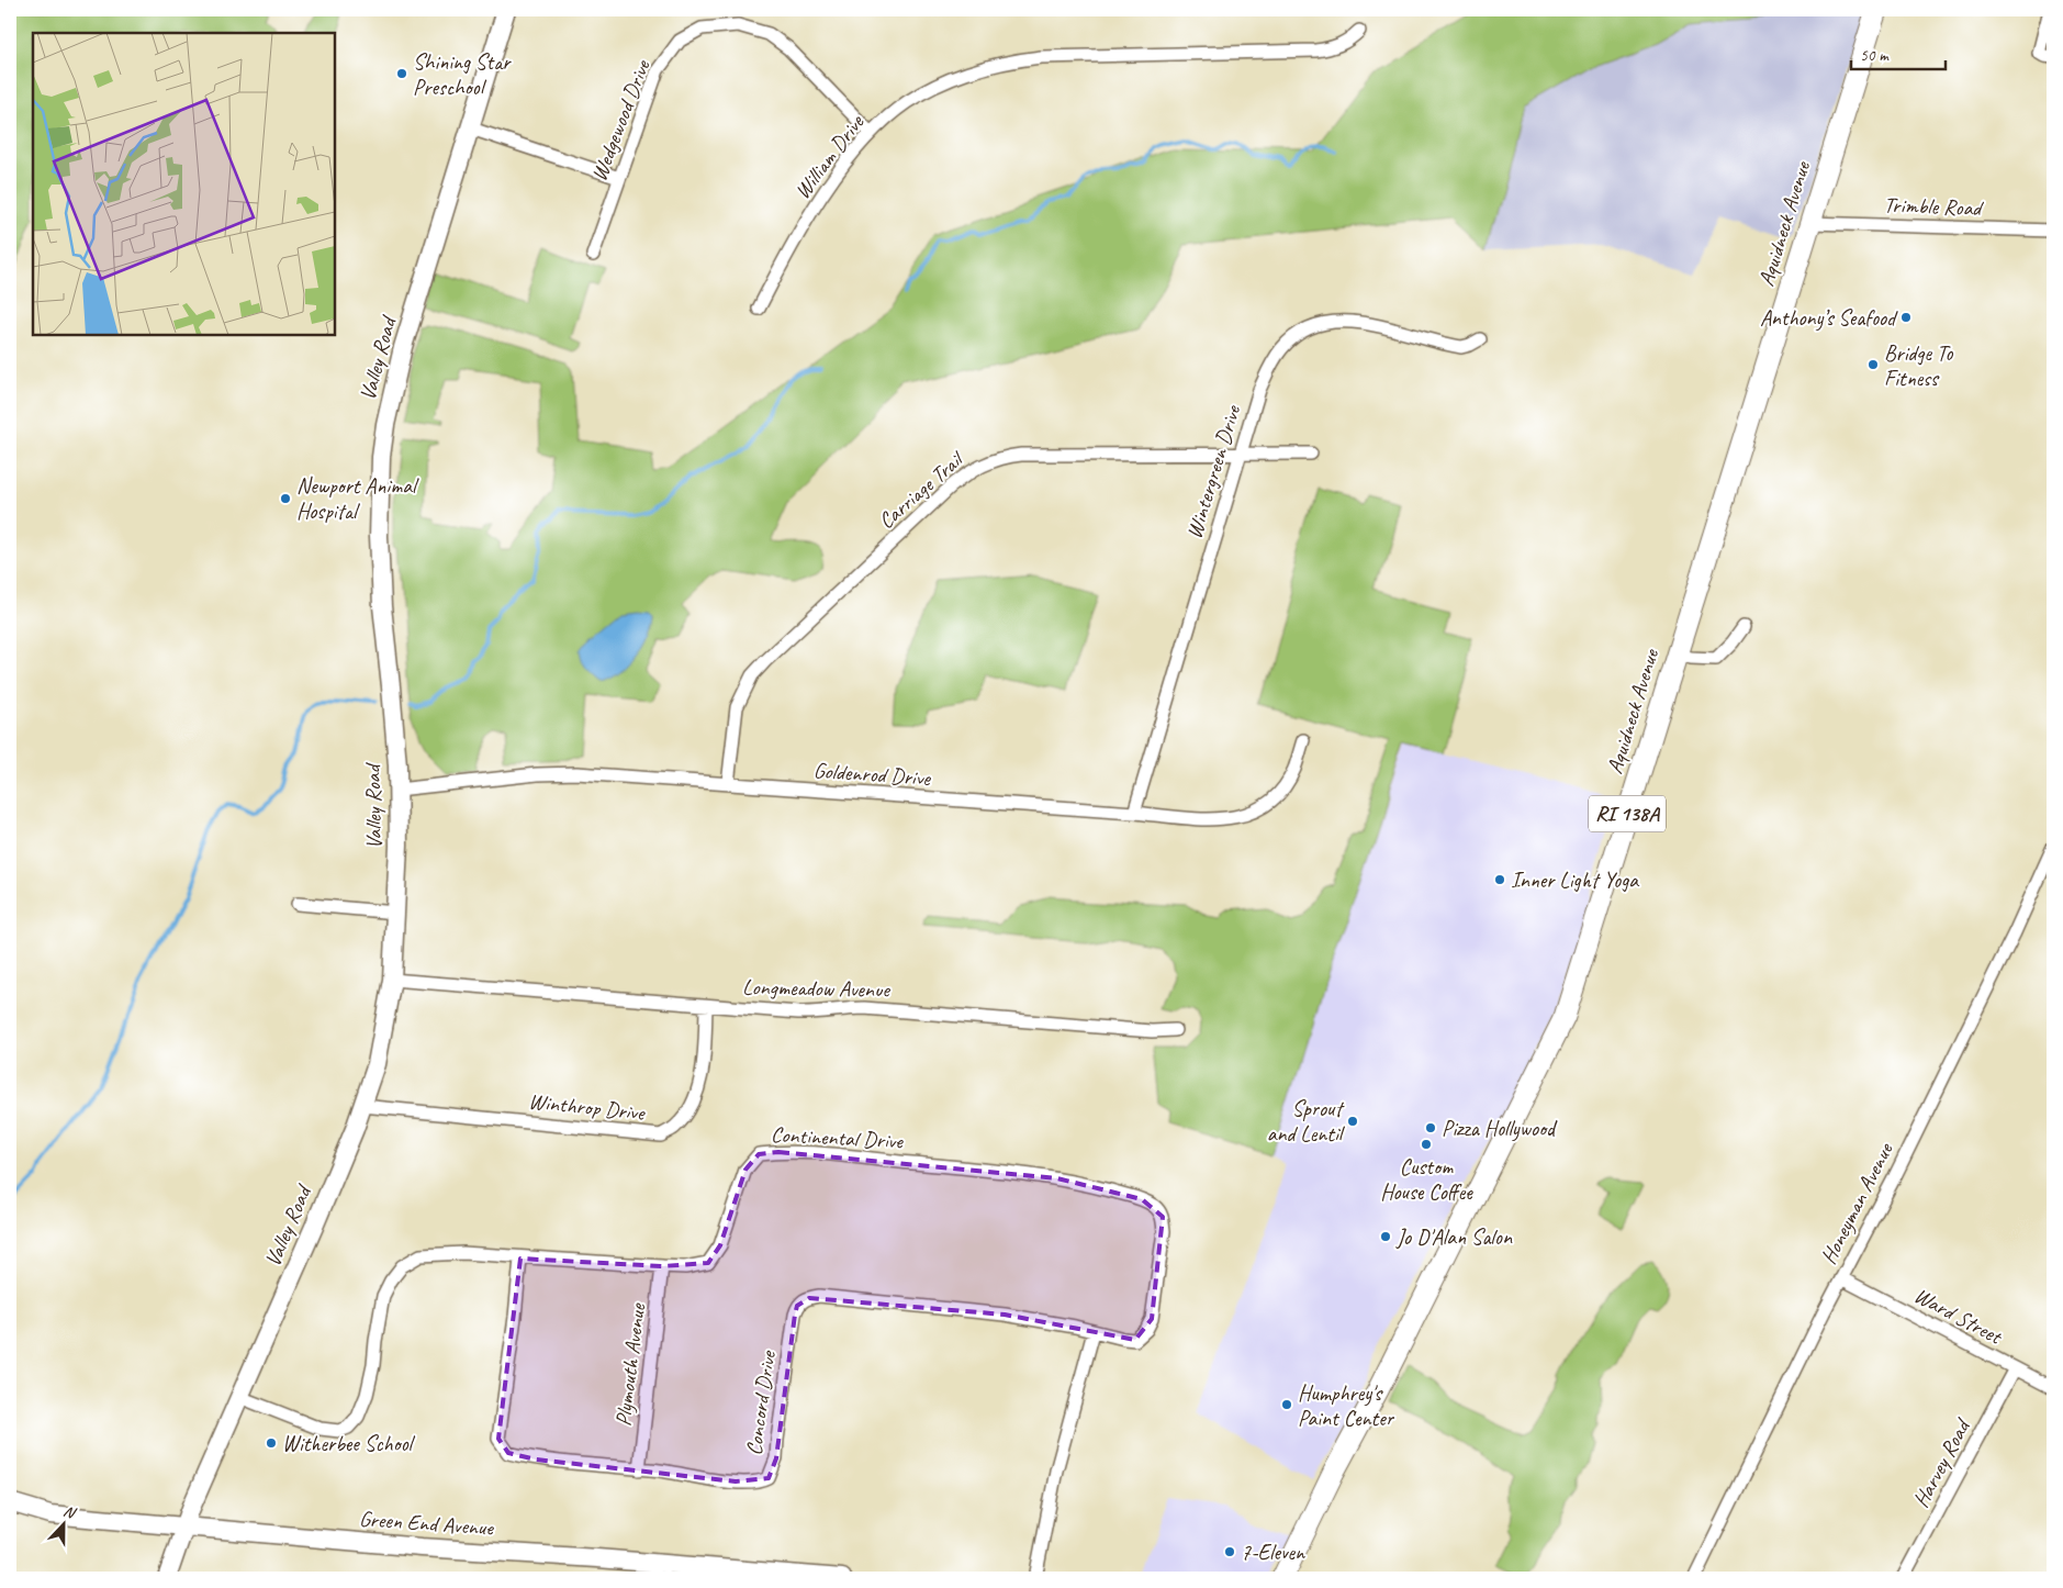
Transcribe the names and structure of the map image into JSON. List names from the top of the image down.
{
  "streets": {
    "main road": [
      "Aquidneck Avenue",
      "Valley Road",
      "RI 138A",
      "Green End Avenue"
    ],
    "street": [
      "Wedgewood Drive",
      "William Drive",
      "Trimble Road",
      "Wintergreen Drive",
      "Carriage Trail",
      "Goldenrod Drive",
      "Longmeadow Avenue",
      "Winthrop Drive",
      "Continental Drive",
      "Honeyman Avenue",
      "Ward Street",
      "Plymouth Avenue",
      "Concord Drive",
      "Harvey Road"
    ]
  },
  "crossings": [
    ["Wedgewood Drive", "William Drive"],
    ["Trimble Road", "Aquidneck Avenue"],
    ["Valley Road", "Goldenrod Drive"],
    ["Valley Road", "Longmeadow Avenue"],
    ["Valley Road", "Winthrop Drive"],
    ["Valley Road", "Continental Drive"],
    ["Valley Road", "Green End Avenue"],
    ["Wintergreen Drive", "Carriage Trail"],
    ["Wintergreen Drive", "Goldenrod Drive"],
    ["Carriage Trail", "Goldenrod Drive"],
    ["Longmeadow Avenue", "Winthrop Drive"],
    ["Continental Drive", "Plymouth Avenue"],
    ["Continental Drive", "Concord Drive"],
    ["Honeyman Avenue", "Ward Street"],
    ["Ward Street", "Harvey Road"],
    ["Plymouth Avenue", "Concord Drive"]
  ],
  "places": [
    "Shining Star Preschool",
    "Anthony’s Seafood",
    "Bridge To Fitness",
    "Newport Animal Hospital",
    "Inner Light Yoga",
    "Sprout and Lentil",
    "Pizza Hollywood",
    "Custom House Coffee",
    "Jo D'Alan Salon",
    "Humphrey's Paint Center",
    "Witherbee School",
    "7-Eleven"
  ],
  "scale_bar": "50 m",
  "north": "top"
}
